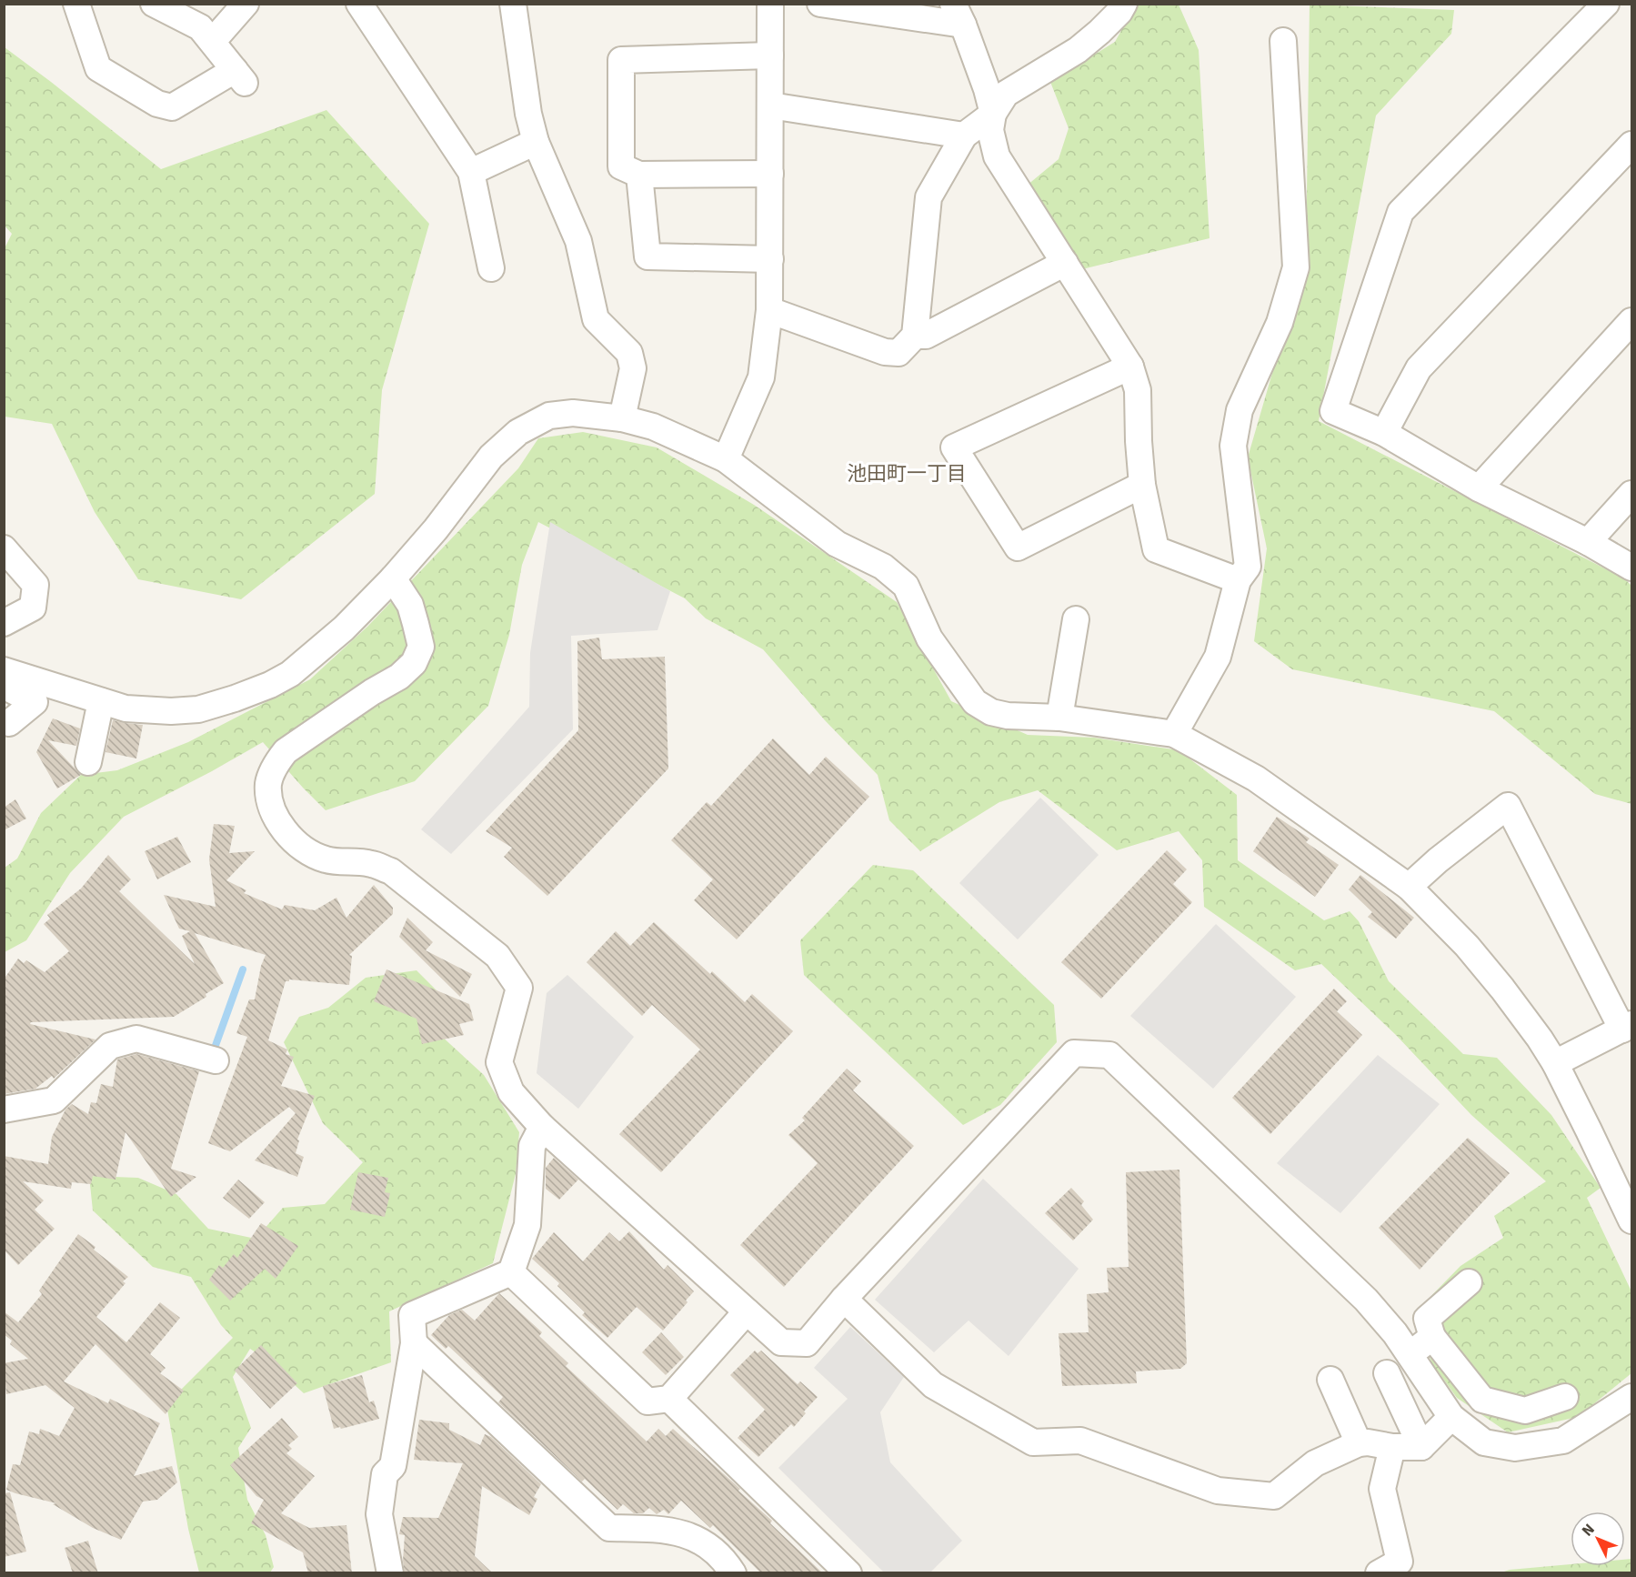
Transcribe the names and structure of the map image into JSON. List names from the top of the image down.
{
  "districts": ["池田町一丁目"],
  "north": "top left"
}
